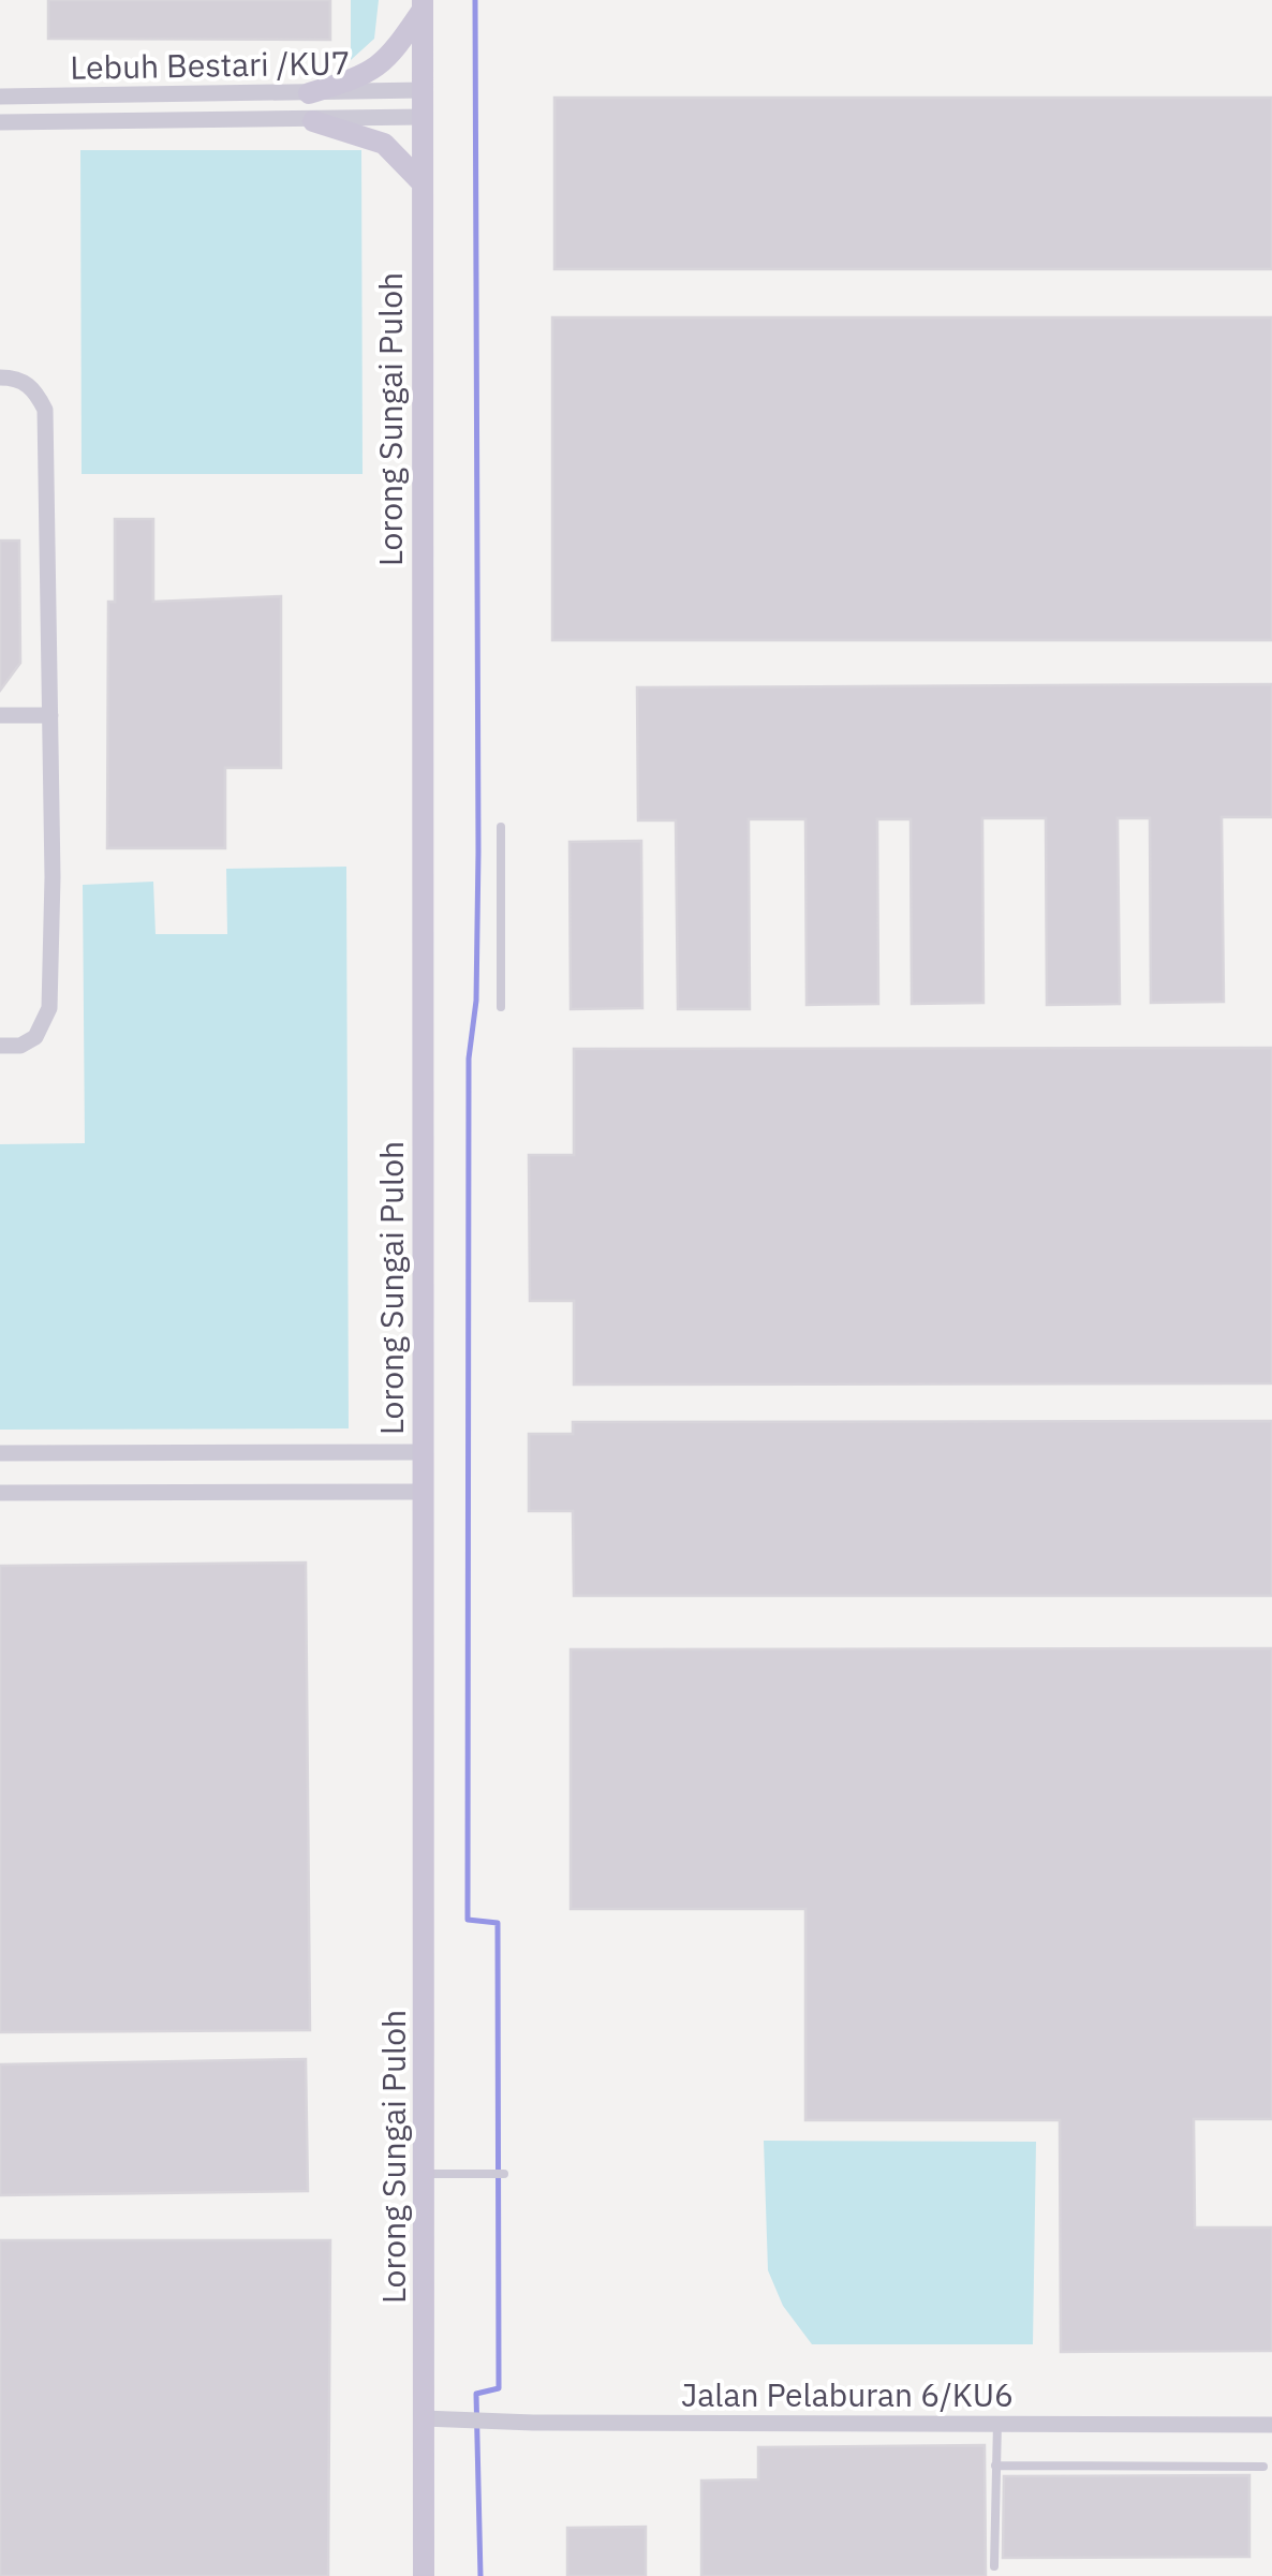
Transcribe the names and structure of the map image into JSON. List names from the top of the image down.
{
  "streets": {
    "street": ["Lebuh Bestari /KU7", "Lorong Sungai Puloh", "Jalan Pelaburan 6/KU6"]
  },
  "crossings": [
    ["Lebuh Bestari /KU7", "Lorong Sungai Puloh"],
    ["Lorong Sungai Puloh", "Jalan Pelaburan 6/KU6"]
  ]
}
